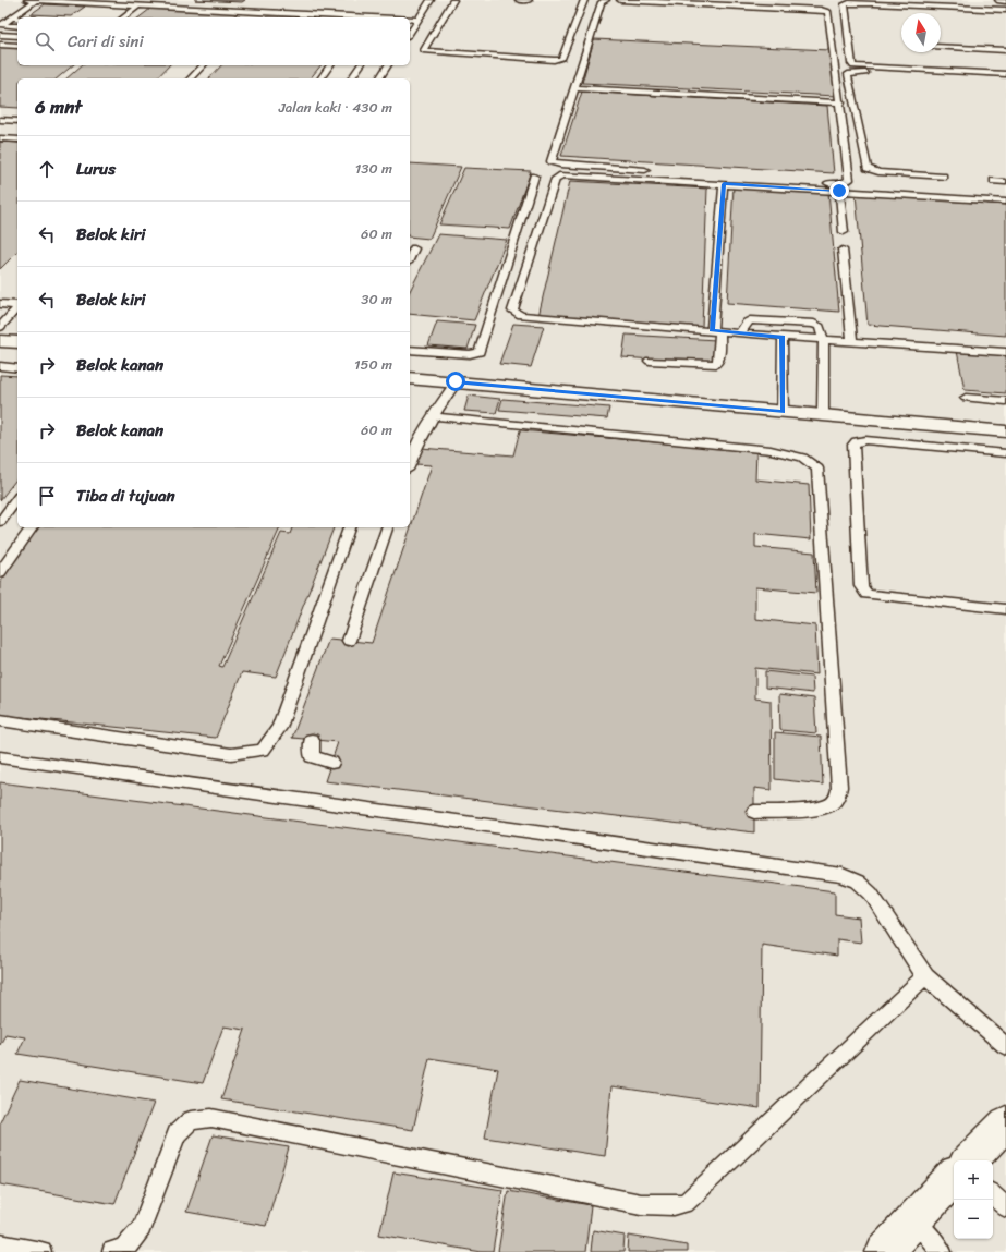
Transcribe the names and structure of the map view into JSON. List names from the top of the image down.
{
  "north": "top",
  "page": {
    "search": "Cari di sini",
    "heading": ["6 mnt", "Jalan kaki · 430 m"],
    "list": [
      ["Lurus", "130 m"],
      ["Belok kiri", "60 m"],
      ["Belok kiri", "30 m"],
      ["Belok kanan", "150 m"],
      ["Belok kanan", "60 m"],
      "Tiba di tujuan"
    ],
    "map_buttons": ["+", "−"]
  }
}
